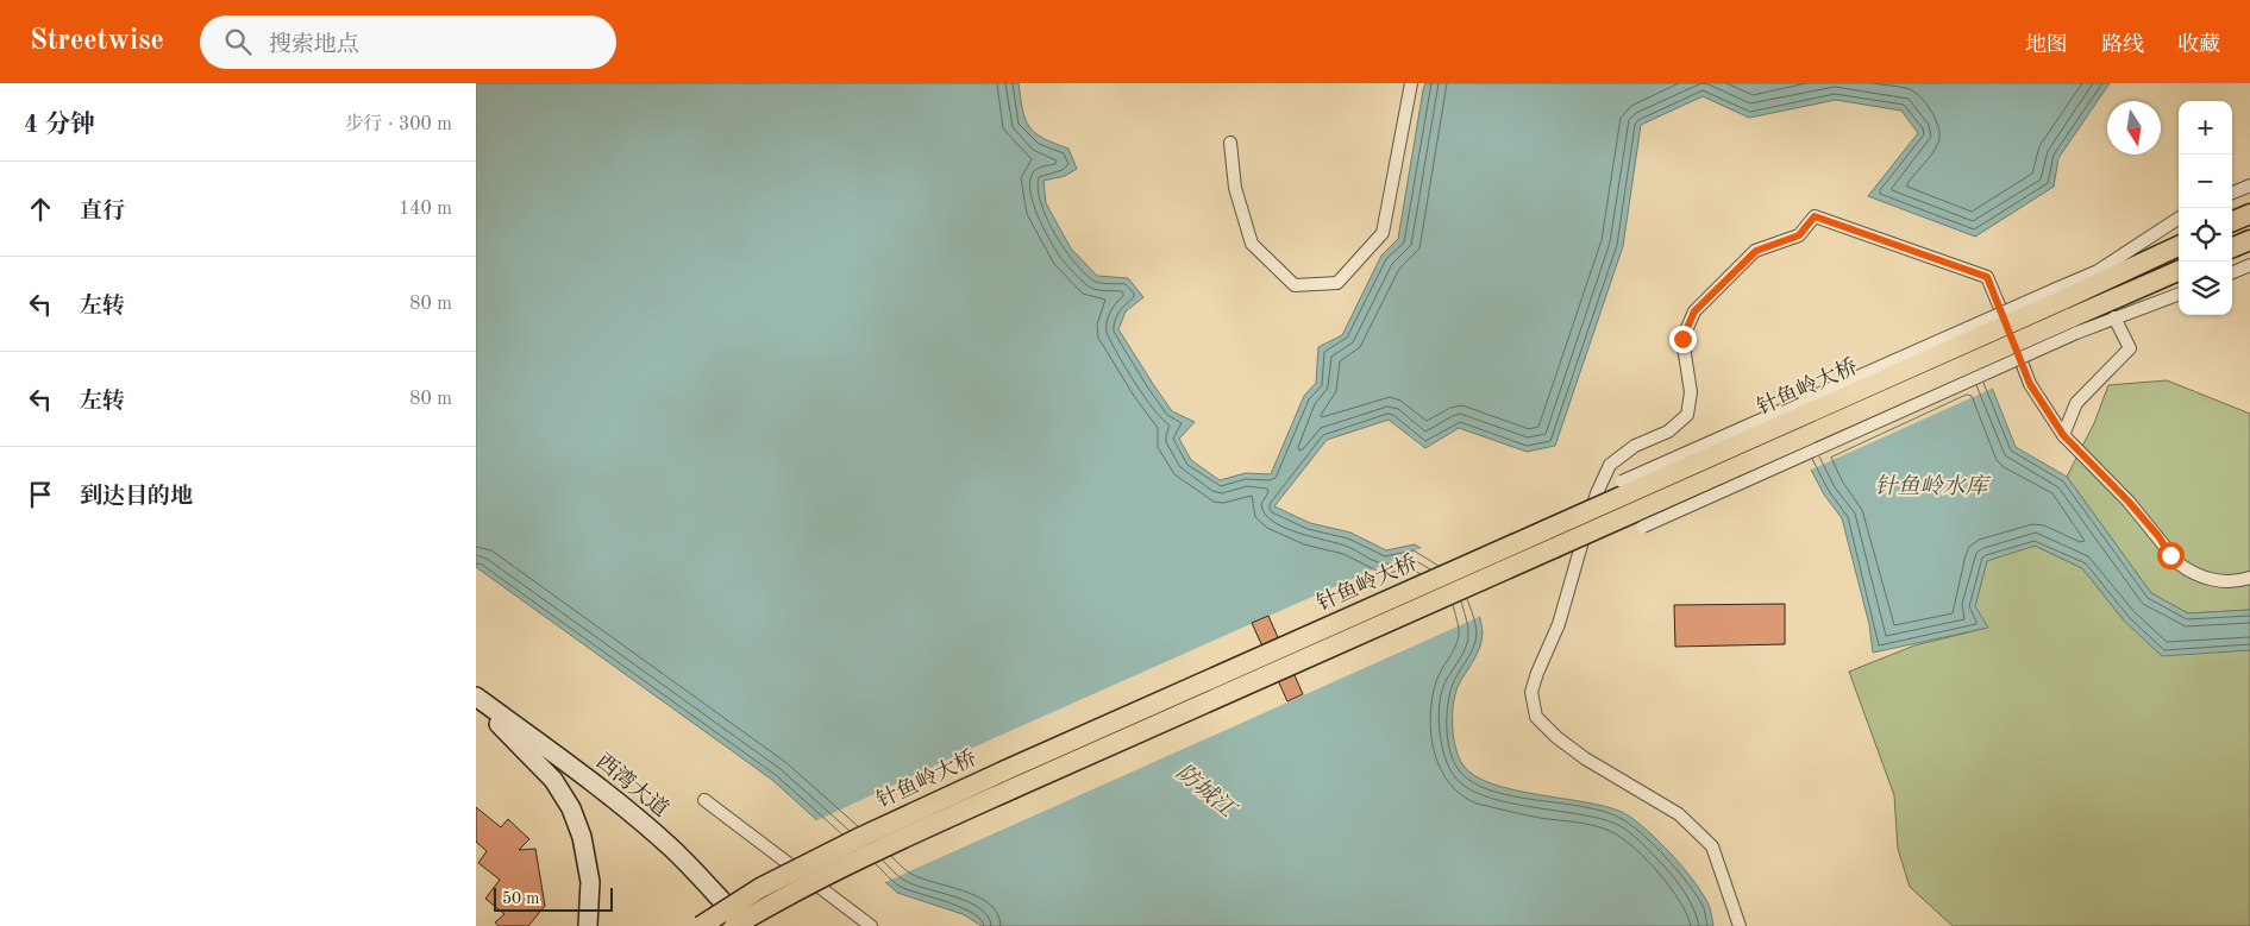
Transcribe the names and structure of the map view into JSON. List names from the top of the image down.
{
  "streets": {
    "main road": ["针鱼岭大桥", "西湾大道"]
  },
  "water": ["针鱼岭水库", "防城江"],
  "scale_bar": "50 m",
  "north": "bottom",
  "page": {
    "header": "Streetwise",
    "search": "搜索地点",
    "nav": ["地图", "路线", "收藏"],
    "heading": ["4 分钟", "步行 · 300 m"],
    "map_buttons": ["+", "−"],
    "list": [
      ["直行", "140 m"],
      ["左转", "80 m"],
      ["左转", "80 m"],
      "到达目的地"
    ],
    "scale": "50 m"
  }
}
